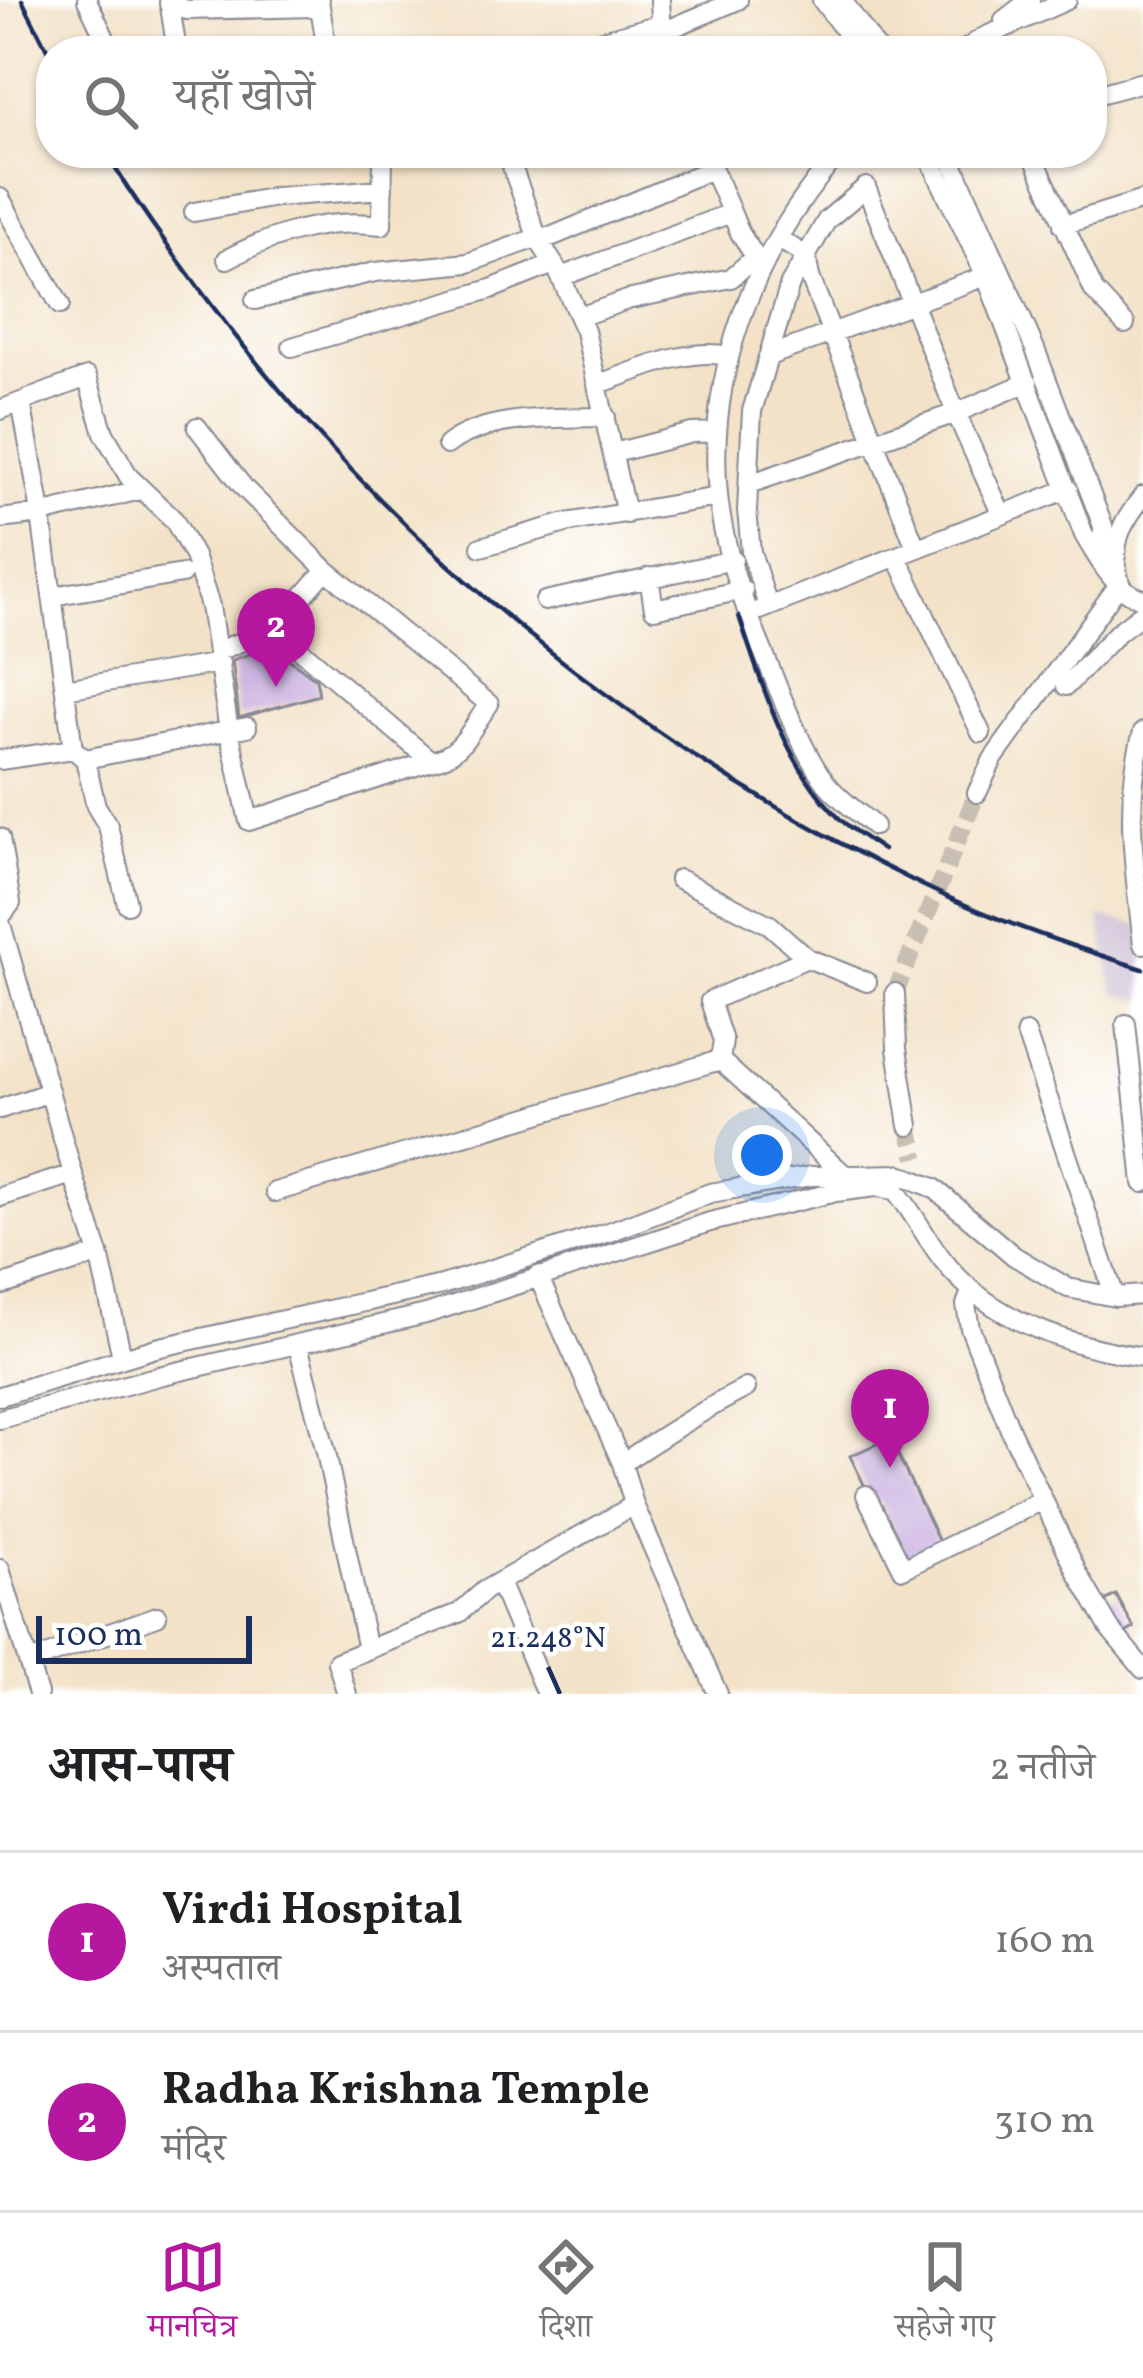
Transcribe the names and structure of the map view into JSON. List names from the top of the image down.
{
  "scale_bar": "100 m",
  "page": {
    "search": "यहाँ खोजें",
    "pins": ["2", "1"],
    "scale": "100 m",
    "heading": ["आस-पास", "2 नतीजे"],
    "list": [
      {
        "mark": "1",
        "name": "Virdi Hospital",
        "note": "अस्पताल",
        "value": "160 m"
      },
      {
        "mark": "2",
        "name": "Radha Krishna Temple",
        "note": "मंदिर",
        "value": "310 m"
      }
    ],
    "nav": ["मानचित्र", "दिशा", "सहेजे गए"]
  },
  "coordinates": ["21.248°N"]
}
